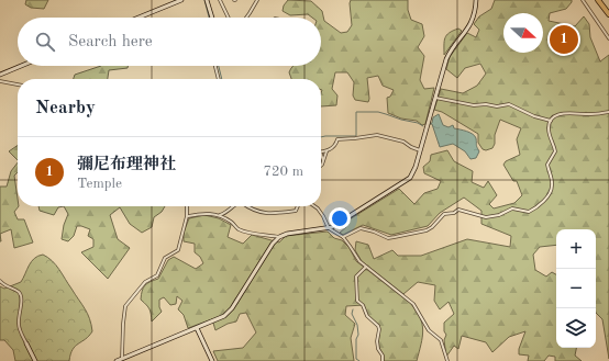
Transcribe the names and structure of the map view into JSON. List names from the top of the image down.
{
  "north": "right",
  "page": {
    "search": "Search here",
    "pins": "1",
    "heading": "Nearby",
    "list": [
      {
        "mark": "1",
        "name": "彌尼布理神社",
        "note": "Temple",
        "value": "720 m"
      }
    ],
    "map_buttons": ["+", "−"]
  }
}
